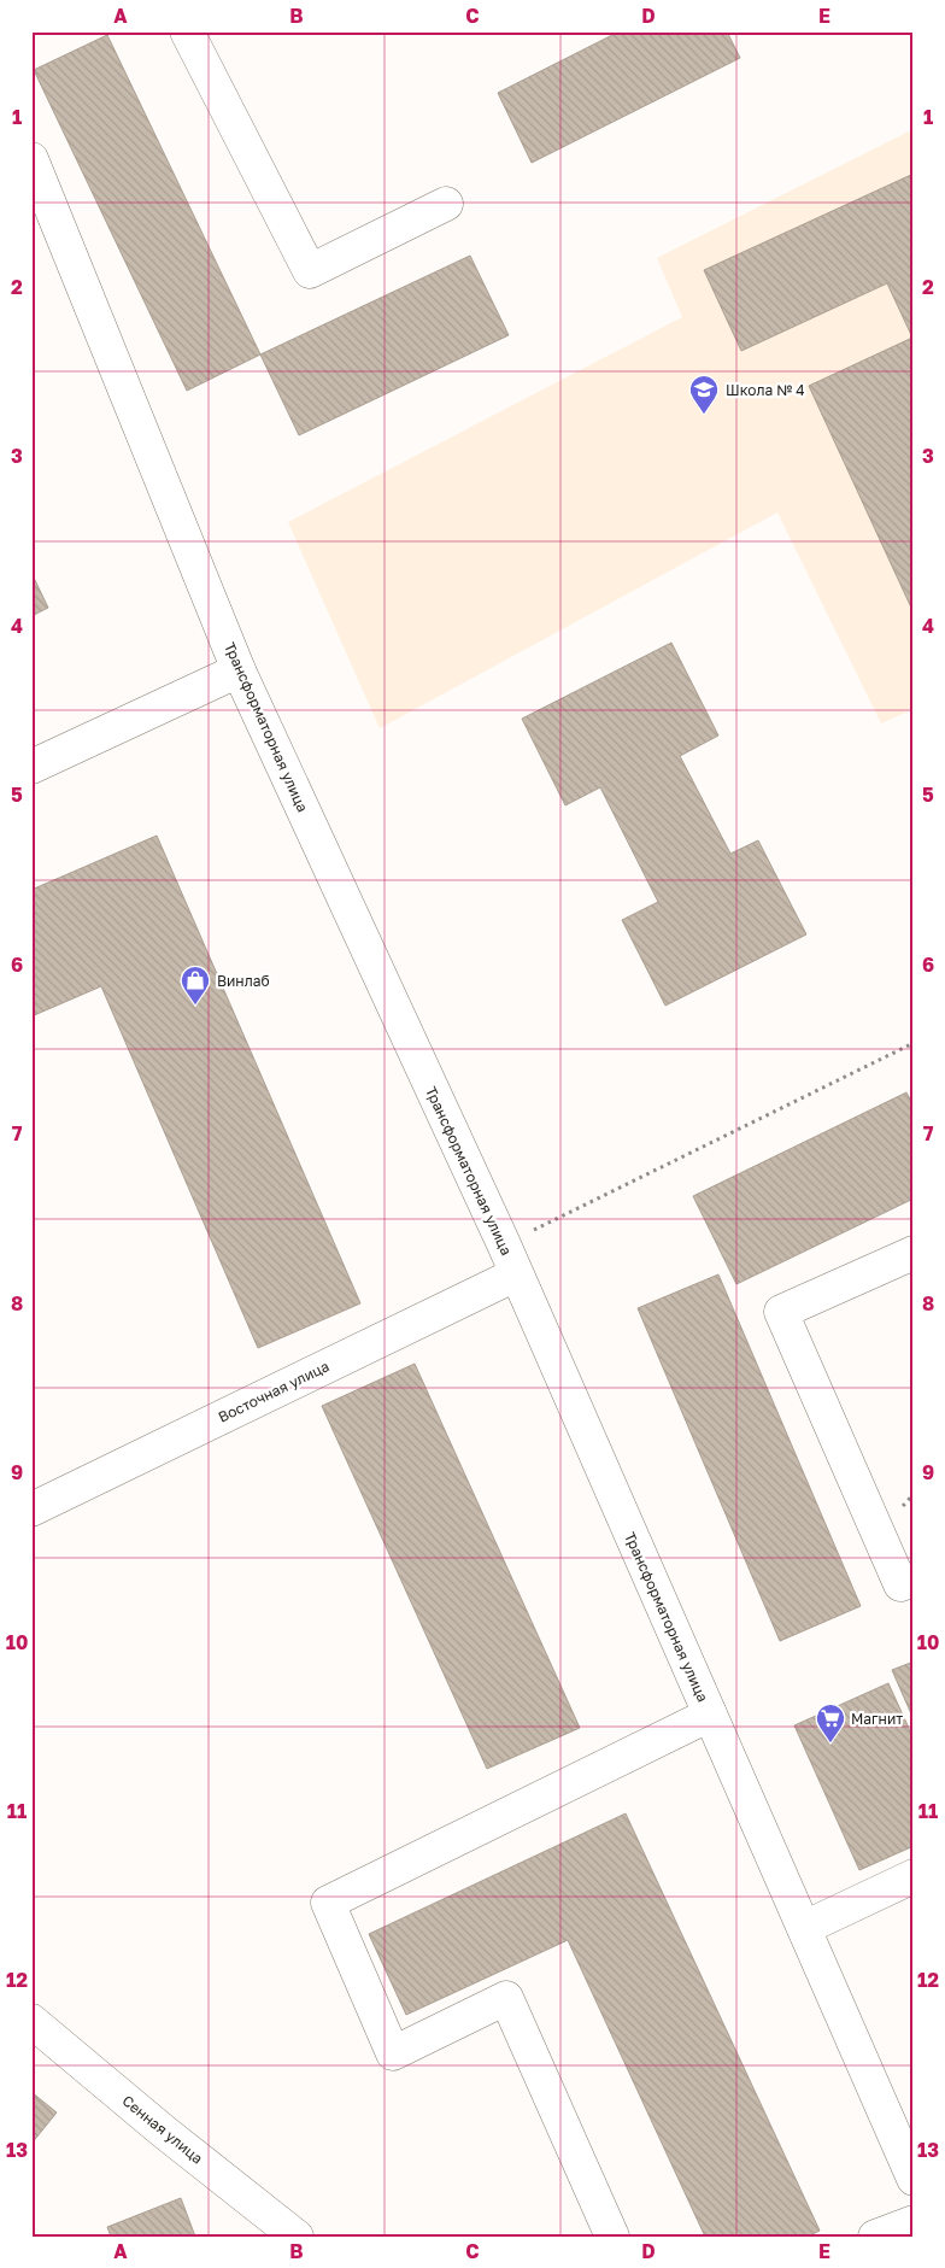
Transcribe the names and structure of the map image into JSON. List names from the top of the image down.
{
  "streets": {
    "street": ["Трансформаторная улица", "Восточная улица", "Сенная улица"]
  },
  "crossings": [
    ["Трансформаторная улица", "Восточная улица"]
  ],
  "places": {
    "school or university": ["Школа № 4"],
    "shop": ["Винлаб"],
    "supermarket": ["Магнит"]
  },
  "grid": {
    "columns": [
      "A",
      "B",
      "C",
      "D",
      "E"
    ],
    "rows": [
      "1",
      "2",
      "3",
      "4",
      "5",
      "6",
      "7",
      "8",
      "9",
      "10",
      "11",
      "12",
      "13"
    ]
  }
}
